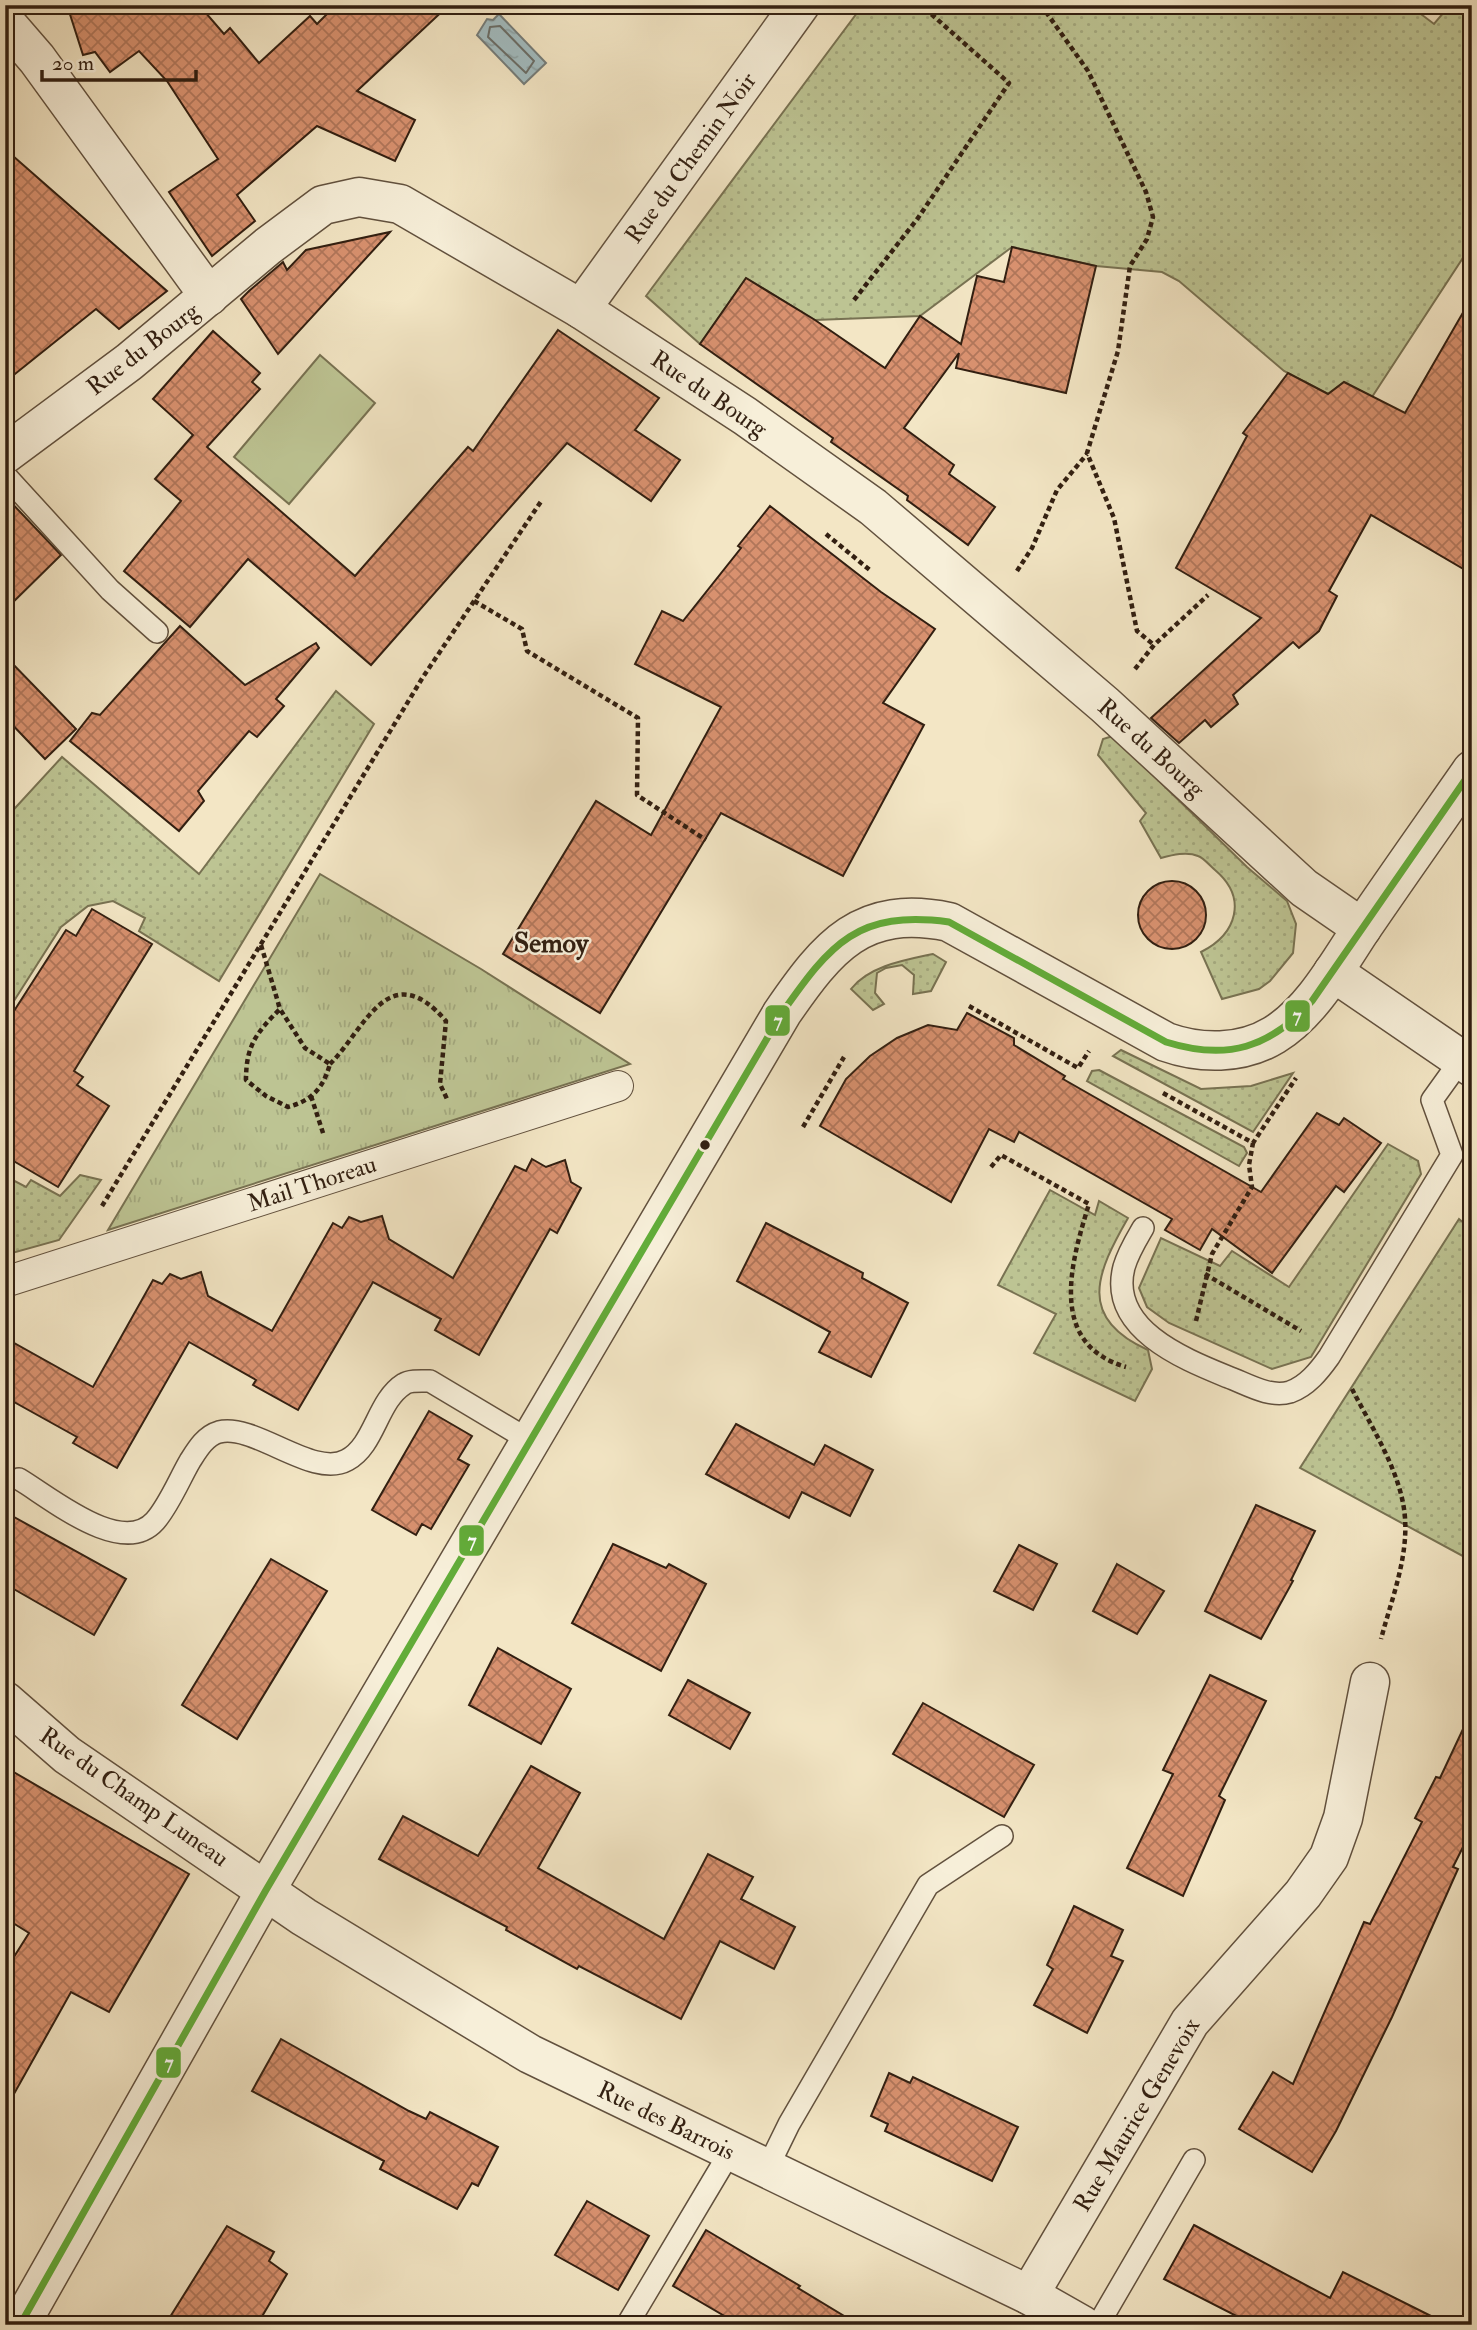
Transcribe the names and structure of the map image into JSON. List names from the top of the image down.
{
  "streets": {
    "street": [
      "Rue du Chemin Noir",
      "Rue du Bourg",
      "Mail Thoreau",
      "Rue du Champ Luneau",
      "Rue Maurice Genevoix",
      "Rue des Barrois"
    ]
  },
  "crossings": [
    ["Rue du Chemin Noir", "Rue du Bourg"],
    ["Rue du Champ Luneau", "Rue des Barrois"],
    ["Rue Maurice Genevoix", "Rue des Barrois"]
  ],
  "districts": ["Semoy"],
  "lines": ["transit line 7"],
  "scale_bar": "20 m"
}
